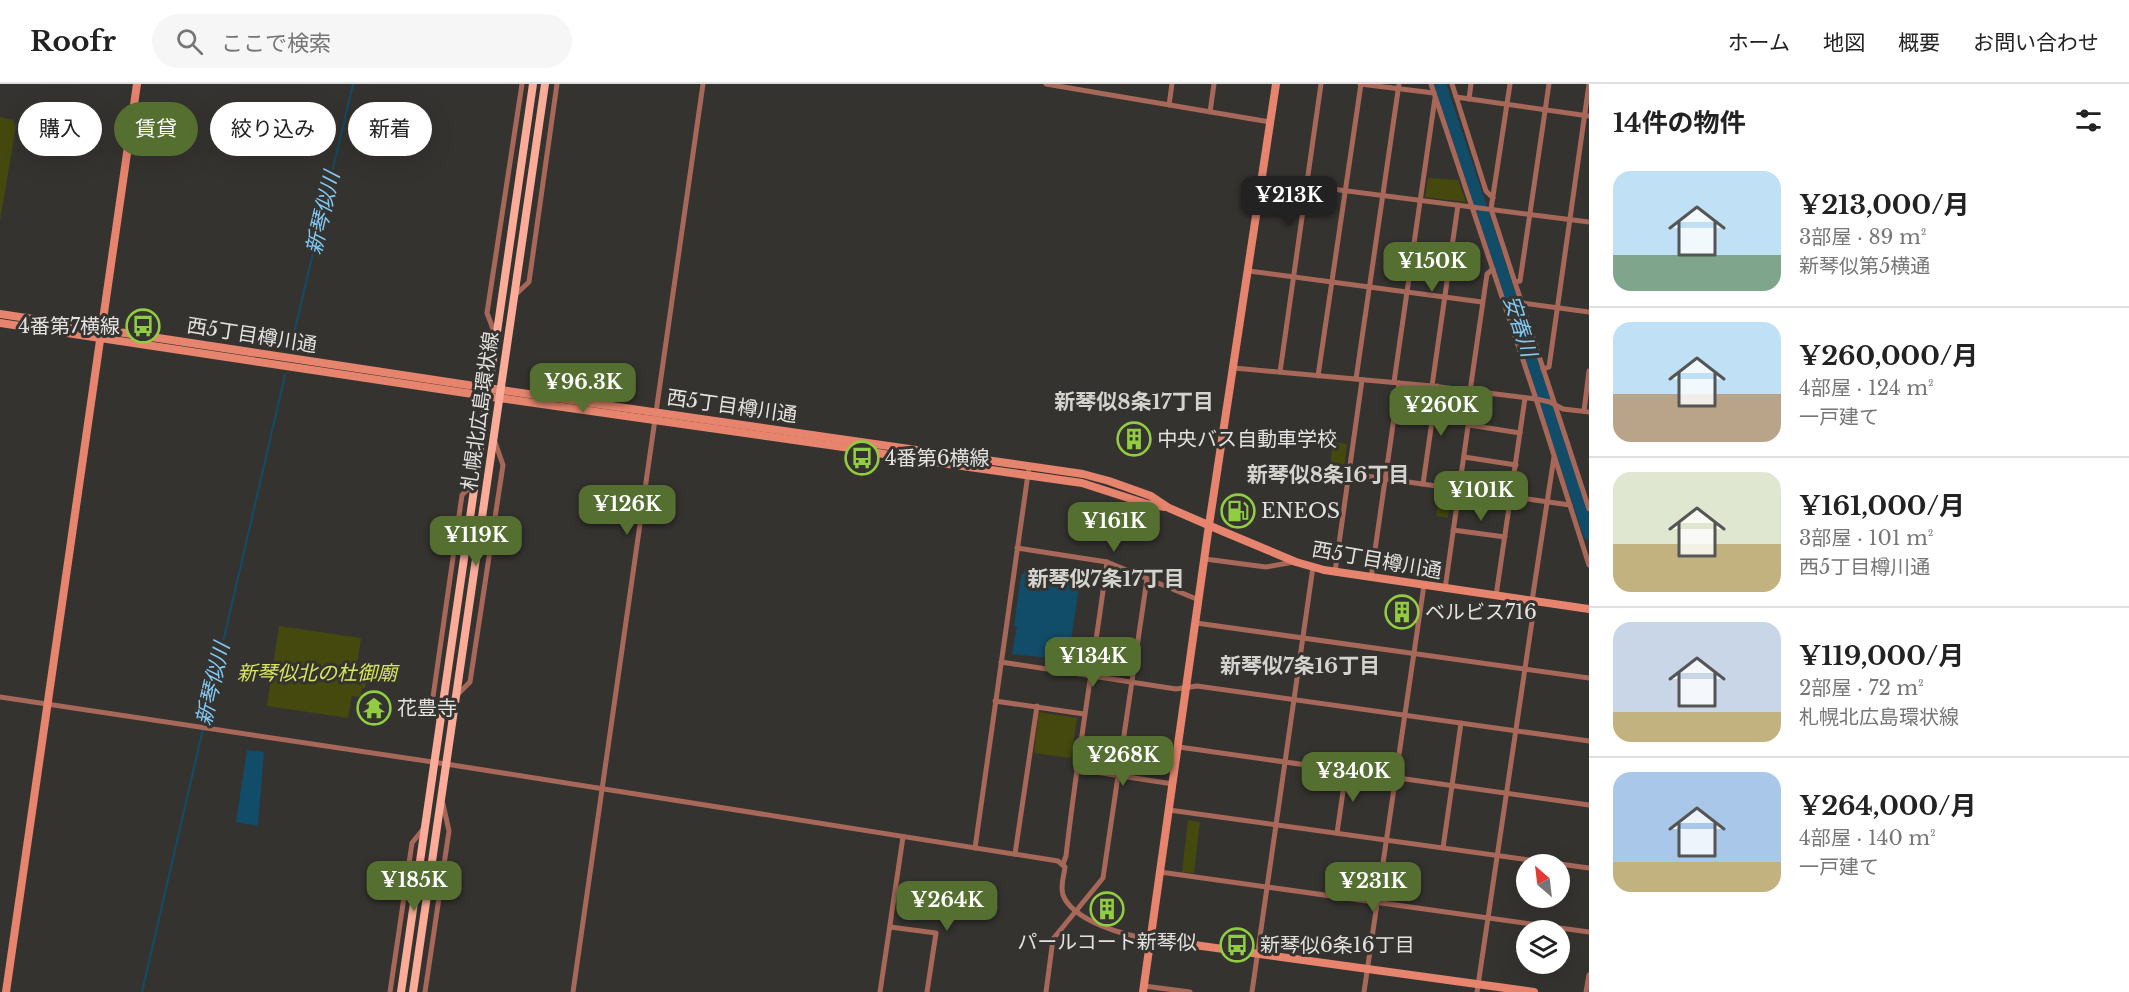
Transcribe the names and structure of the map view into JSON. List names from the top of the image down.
{
  "streets": {
    "main road": ["札幌北広島環状線"],
    "street": ["西5丁目樽川通"]
  },
  "crossings": [
    ["西5丁目樽川通", "札幌北広島環状線"]
  ],
  "districts": [
    "新琴似8条17丁目",
    "新琴似8条16丁目",
    "新琴似7条17丁目",
    "新琴似7条16丁目"
  ],
  "water": ["新琴似川", "安春川"],
  "parks": ["新琴似北の杜御廟"],
  "places": {
    "bus stop": ["4番第7横線", "4番第6横線", "新琴似6条16丁目"],
    "building": ["中央バス自動車学校", "ベルビス716", "パールコート新琴似"],
    "fuel station": ["ENEOS"],
    "temple": ["花豊寺"]
  },
  "north": "top left",
  "page": {
    "header": "Roofr",
    "search": "ここで検索",
    "nav": [
      "ホーム",
      "地図",
      "概要",
      "お問い合わせ"
    ],
    "heading": "14件の物件",
    "chip": [
      "購入",
      "賃貸",
      "絞り込み",
      "新着"
    ],
    "list": [
      {
        "name": "¥213,000/月",
        "note": "3部屋 · 89 m² · 新琴似第5横通"
      },
      {
        "name": "¥260,000/月",
        "note": "4部屋 · 124 m² · 一戸建て"
      },
      {
        "name": "¥161,000/月",
        "note": "3部屋 · 101 m² · 西5丁目樽川通"
      },
      {
        "name": "¥119,000/月",
        "note": "2部屋 · 72 m² · 札幌北広島環状線"
      },
      {
        "name": "¥264,000/月",
        "note": "4部屋 · 140 m² · 一戸建て"
      }
    ],
    "price": [
      "¥213K",
      "¥150K",
      "¥96.3K",
      "¥260K",
      "¥101K",
      "¥126K",
      "¥161K",
      "¥119K",
      "¥134K",
      "¥268K",
      "¥340K",
      "¥185K",
      "¥231K",
      "¥264K"
    ]
  }
}
